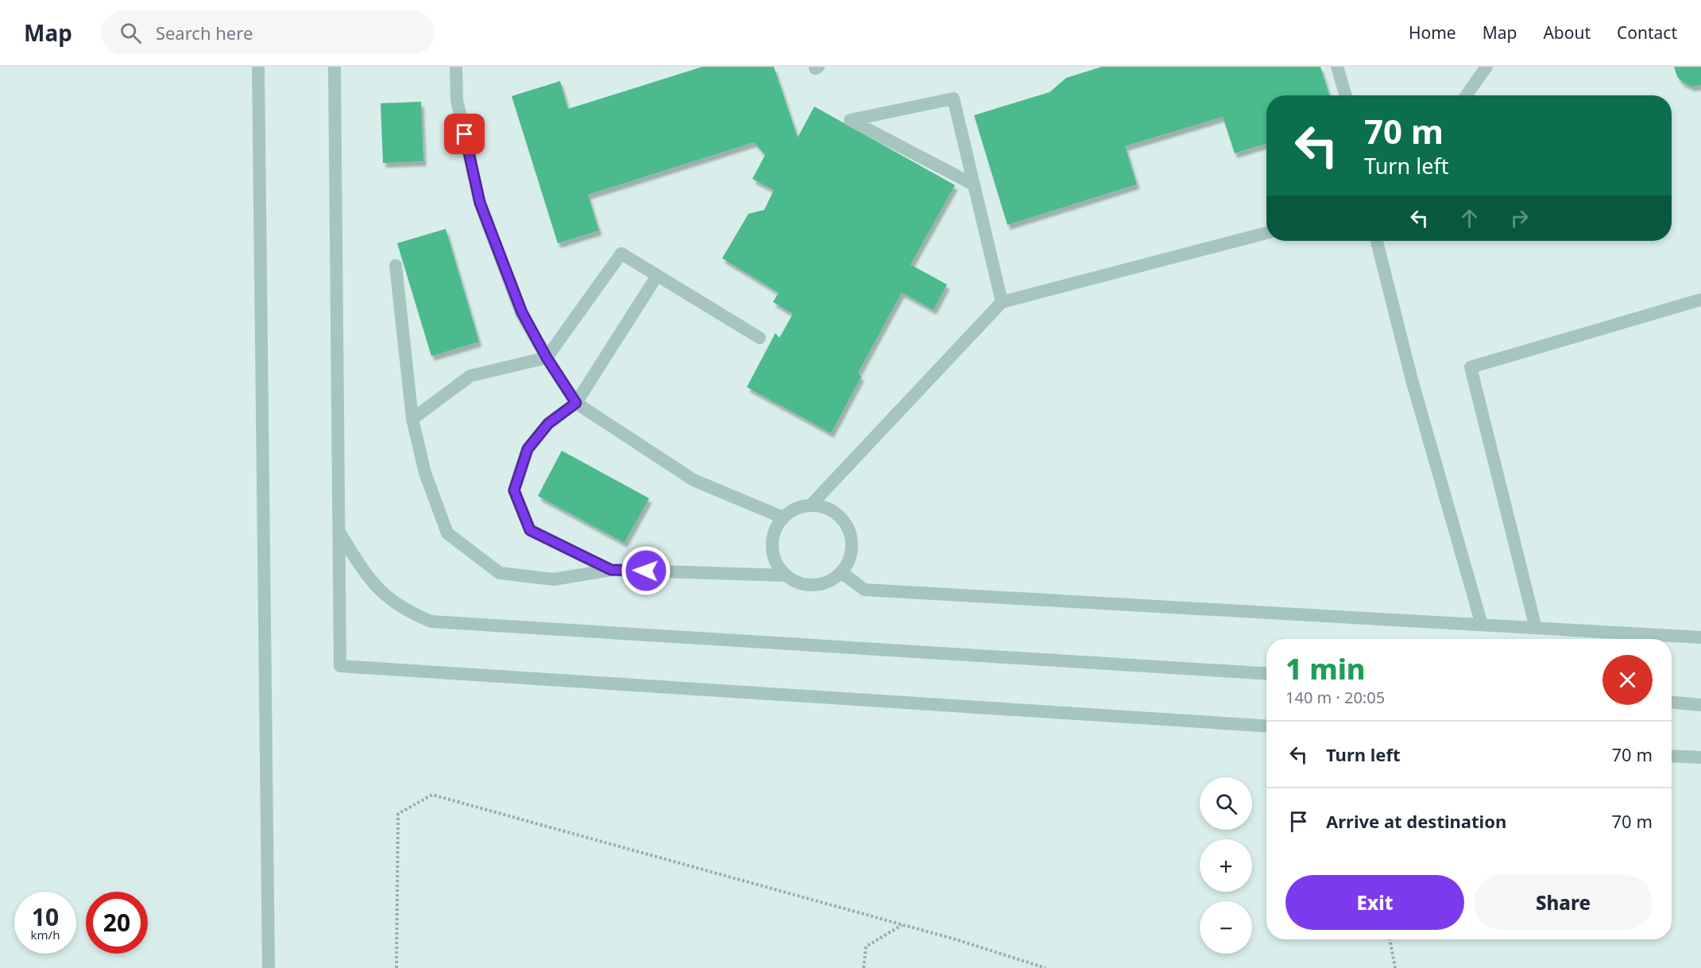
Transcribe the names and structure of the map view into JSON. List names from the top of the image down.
{
  "page": {
    "header": "Map",
    "search": "Search here",
    "nav": [
      "Home",
      "Map",
      "About",
      "Contact"
    ],
    "turn": ["70 m", "Turn left"],
    "heading": ["1 min", "140 m · 20:05"],
    "list": [
      {
        "name": "Turn left",
        "value": "70 m"
      },
      {
        "name": "Arrive at destination",
        "value": "70 m"
      }
    ],
    "map_buttons": ["+", "−"],
    "buttons": ["Exit", "Share"],
    "speed": "10 km/h",
    "limit": "20"
  }
}
